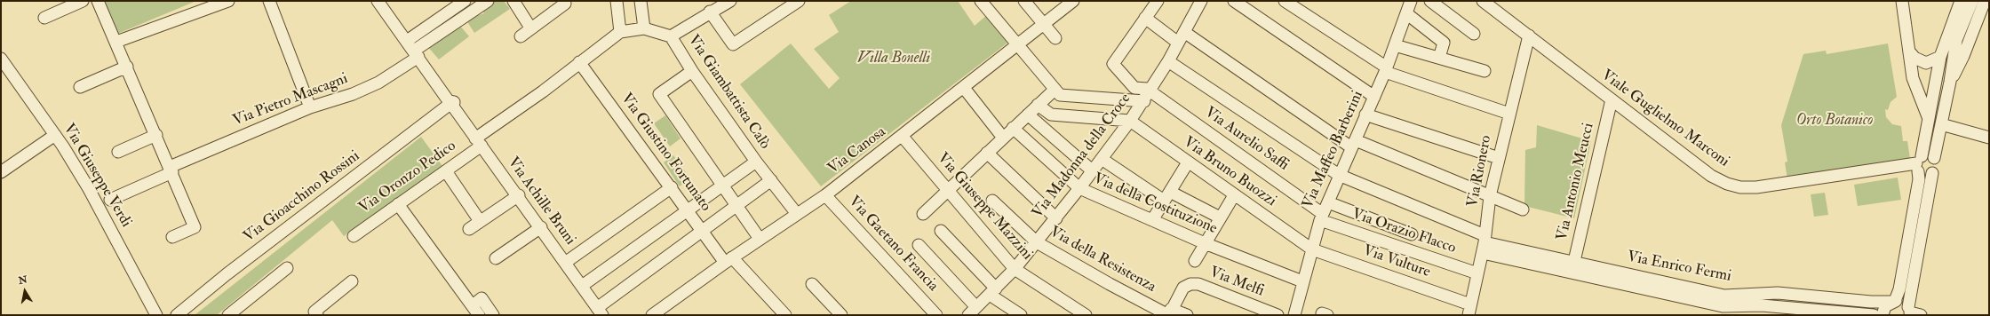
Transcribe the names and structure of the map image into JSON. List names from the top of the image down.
{
  "streets": {
    "street": [
      "Via Giambattista Calò",
      "Via Pietro Mascagni",
      "Viale Guglielmo Marconi",
      "Via Aurelio Saffi",
      "Via Maffeo Barberini",
      "Via Canosa",
      "Via Giustino Fortunato",
      "Via Madonna della Croce",
      "Via Rionero",
      "Via Bruno Buozzi",
      "Via Giuseppe Verdi",
      "Via Oronzo Pedico",
      "Via Antonio Meucci",
      "Via Gioacchino Rossini",
      "Via Achille Bruni",
      "Via della Costituzione",
      "Via Giuseppe Mazzini",
      "Via Orazio Flacco",
      "Via Gaetano Francia",
      "Via della Resistenza",
      "Via Vulture",
      "Via Enrico Fermi",
      "Via Melfi"
    ]
  },
  "crossings": [
    ["Via Giambattista Calò", "Via Canosa"],
    ["Via Giambattista Calò", "Via Giustino Fortunato"],
    ["Via Giambattista Calò", "Via Oronzo Pedico"],
    ["Via Giambattista Calò", "Via Achille Bruni"],
    ["Via Pietro Mascagni", "Via Achille Bruni"],
    ["Viale Guglielmo Marconi", "Via Rionero"],
    ["Viale Guglielmo Marconi", "Via Antonio Meucci"],
    ["Via Aurelio Saffi", "Via Maffeo Barberini"],
    ["Via Aurelio Saffi", "Via Madonna della Croce"],
    ["Via Aurelio Saffi", "Via Orazio Flacco"],
    ["Via Maffeo Barberini", "Via Bruno Buozzi"],
    ["Via Maffeo Barberini", "Via della Costituzione"],
    ["Via Maffeo Barberini", "Via Orazio Flacco"],
    ["Via Maffeo Barberini", "Via Vulture"],
    ["Via Maffeo Barberini", "Via Enrico Fermi"],
    ["Via Canosa", "Via Giustino Fortunato"],
    ["Via Canosa", "Via Giuseppe Mazzini"],
    ["Via Canosa", "Via Gaetano Francia"],
    ["Via Madonna della Croce", "Via Bruno Buozzi"],
    ["Via Madonna della Croce", "Via della Costituzione"],
    ["Via Madonna della Croce", "Via Giuseppe Mazzini"],
    ["Via Madonna della Croce", "Via della Resistenza"],
    ["Via Madonna della Croce", "Via Enrico Fermi"],
    ["Via Rionero", "Via Orazio Flacco"],
    ["Via Rionero", "Via Vulture"],
    ["Via Rionero", "Via Enrico Fermi"],
    ["Via Bruno Buozzi", "Via Vulture"],
    ["Via Oronzo Pedico", "Via Achille Bruni"],
    ["Via Antonio Meucci", "Via Enrico Fermi"],
    ["Via Gioacchino Rossini", "Via Achille Bruni"],
    ["Via della Resistenza", "Via Melfi"]
  ],
  "parks": ["Villa Bonelli", "Orto Botanico"],
  "north": "top"
}
